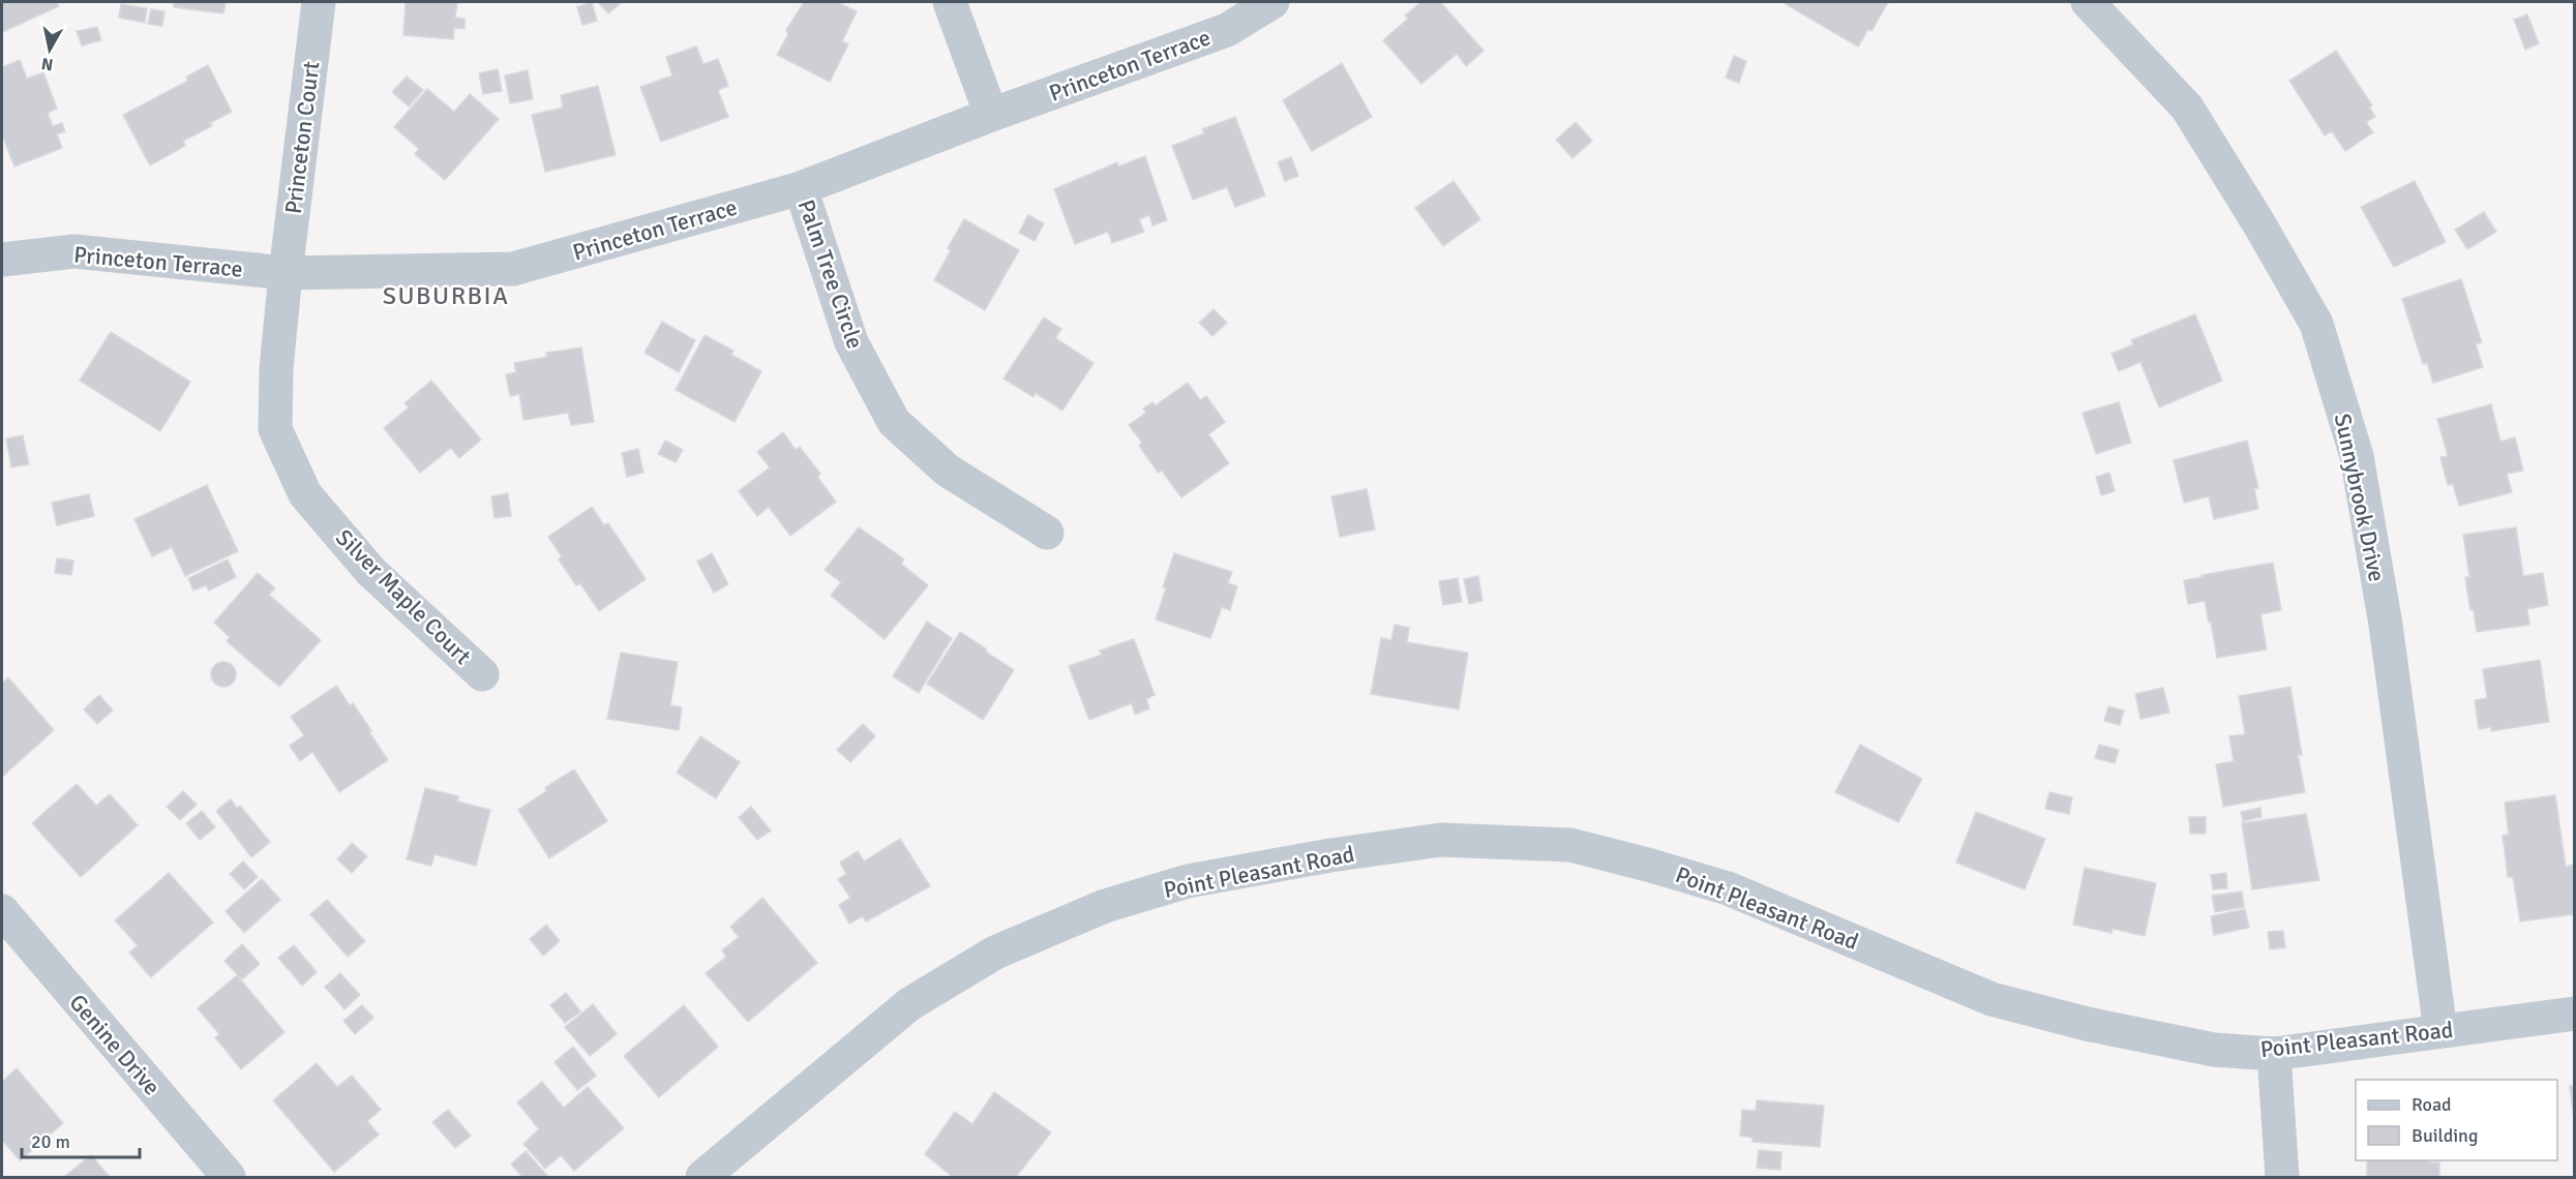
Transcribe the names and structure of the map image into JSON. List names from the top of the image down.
{
  "streets": {
    "street": [
      "Princeton Terrace",
      "Princeton Court",
      "Palm Tree Circle",
      "Sunnybrook Drive",
      "Silver Maple Court",
      "Point Pleasant Road",
      "Genine Drive"
    ]
  },
  "crossings": [
    ["Princeton Terrace", "Princeton Court"],
    ["Princeton Terrace", "Palm Tree Circle"],
    ["Princeton Terrace", "Silver Maple Court"],
    ["Princeton Court", "Silver Maple Court"],
    ["Sunnybrook Drive", "Point Pleasant Road"]
  ],
  "districts": ["SUBURBIA"],
  "legend": ["Road", "Building"],
  "scale_bar": "20 m",
  "north": "bottom"
}
